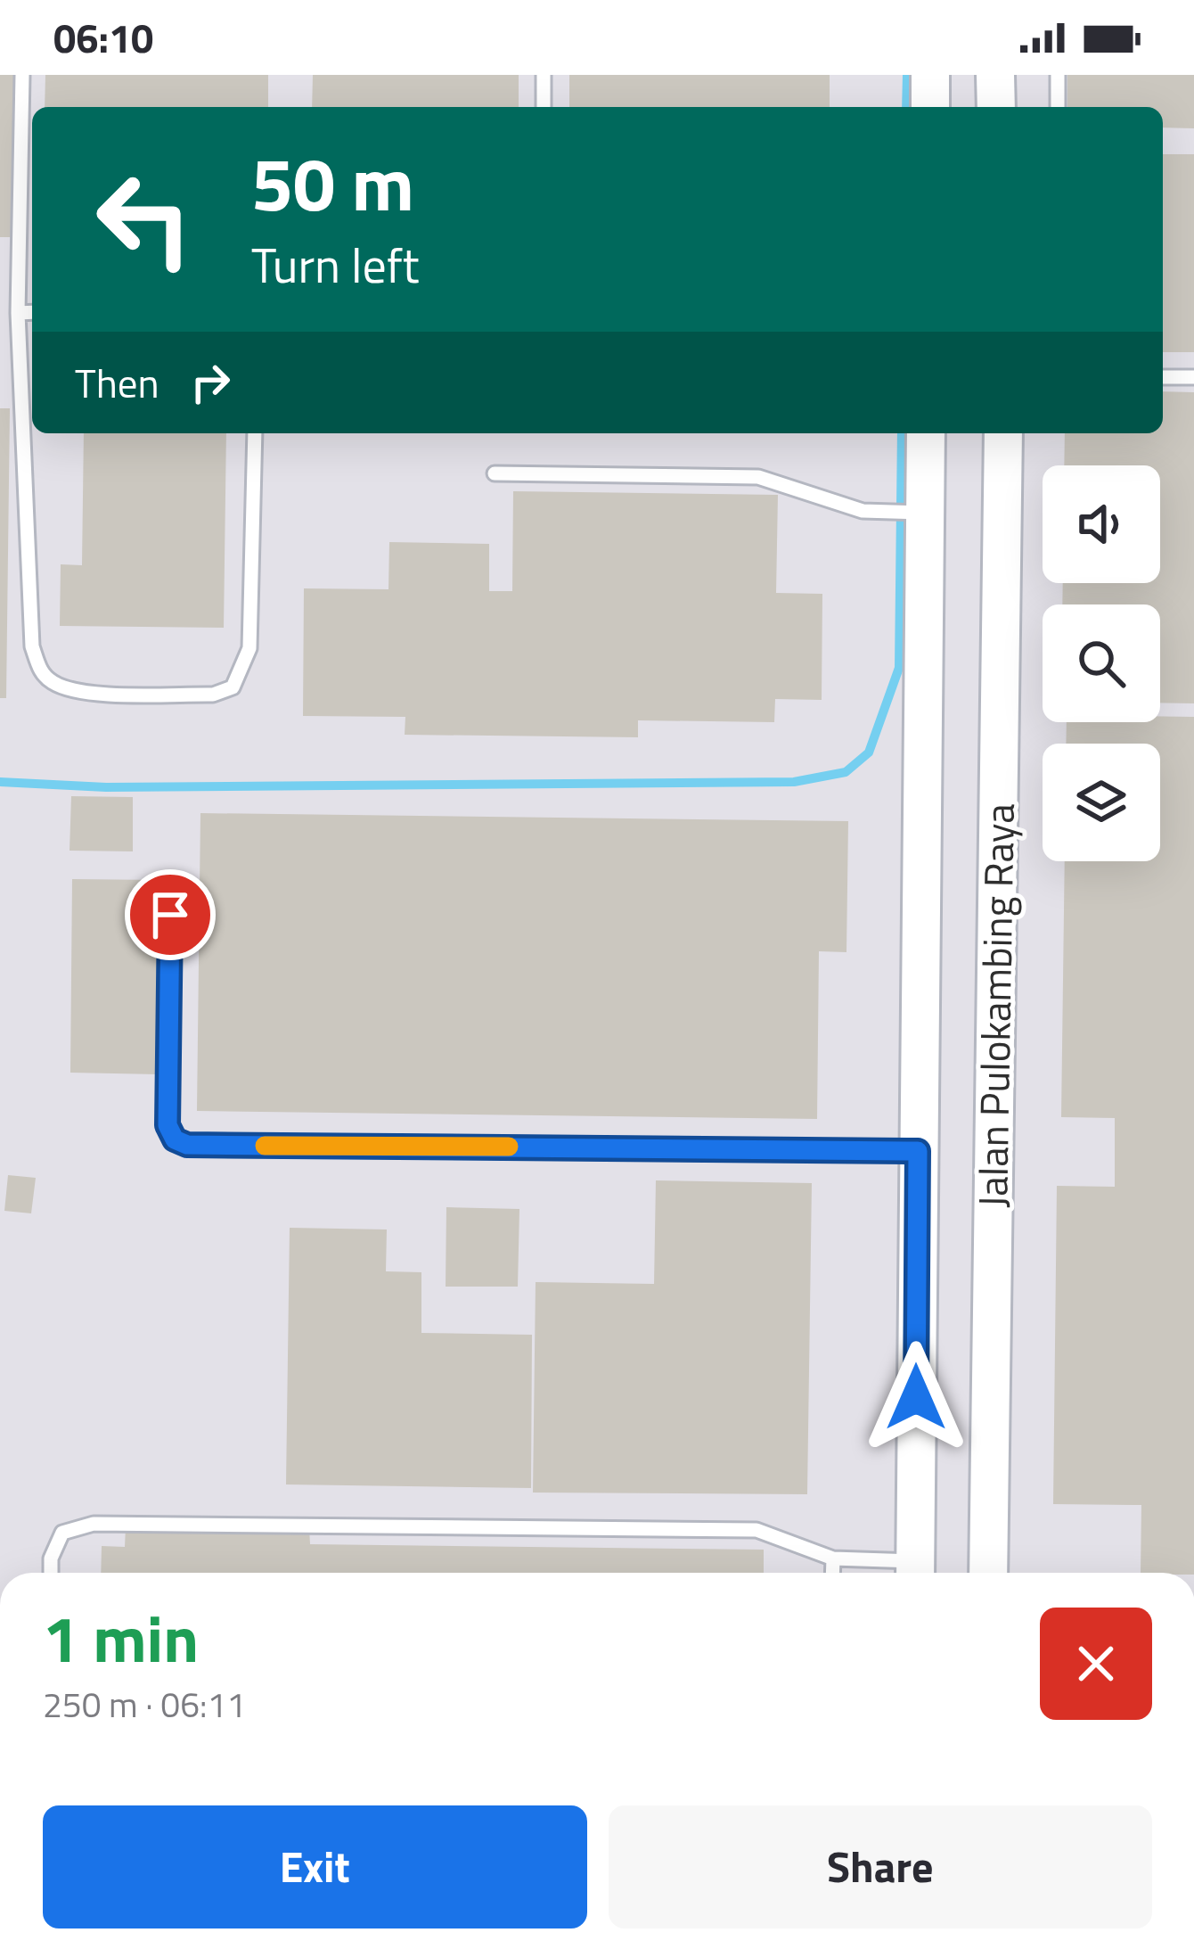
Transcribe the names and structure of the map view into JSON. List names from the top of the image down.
{
  "streets": {
    "street": ["Jalan Pulokambing Raya"]
  },
  "page": {
    "status": "06:10",
    "turn": ["50 m", "Turn left"],
    "then": "Then",
    "heading": ["1 min", "250 m · 06:11"],
    "buttons": ["Exit", "Share"]
  }
}
